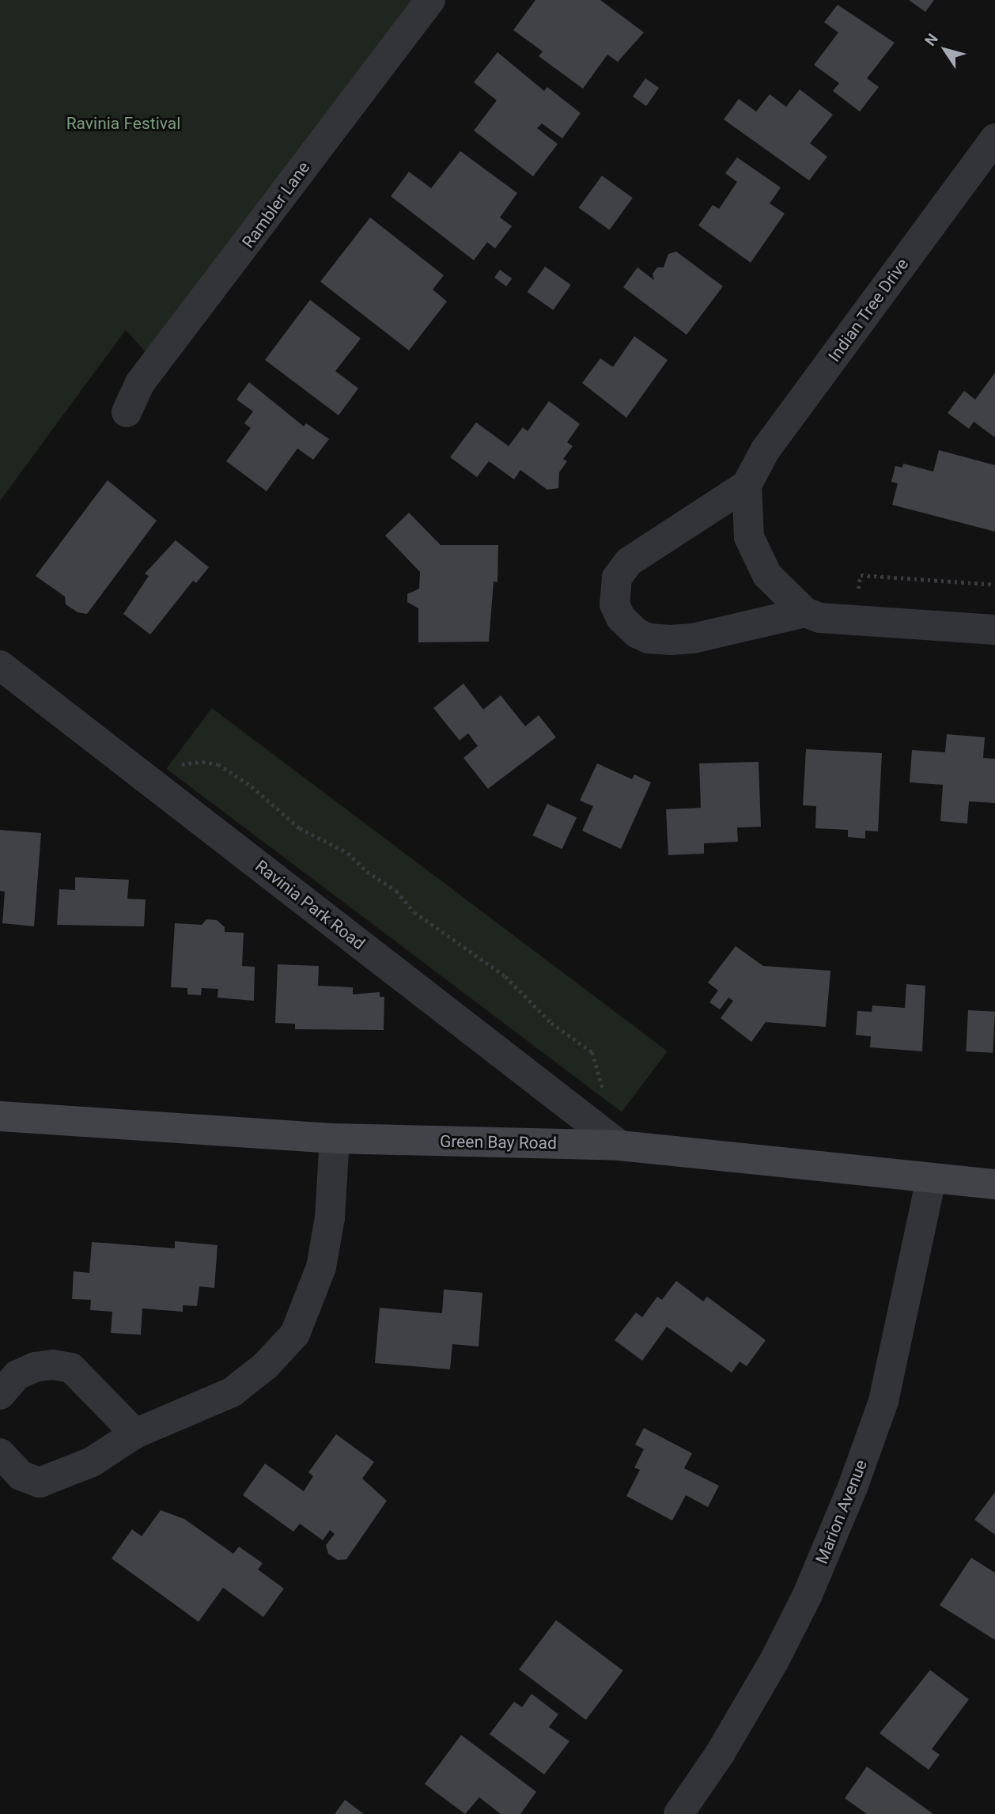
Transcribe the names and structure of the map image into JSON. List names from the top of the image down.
{
  "streets": {
    "main road": ["Green Bay Road"],
    "street": [
      "Rambler Lane",
      "Indian Tree Drive",
      "Ravinia Park Road",
      "Marion Avenue"
    ]
  },
  "crossings": [
    ["Ravinia Park Road", "Green Bay Road"],
    ["Green Bay Road", "Marion Avenue"]
  ],
  "parks": ["Ravinia Festival"],
  "north": "top left"
}
